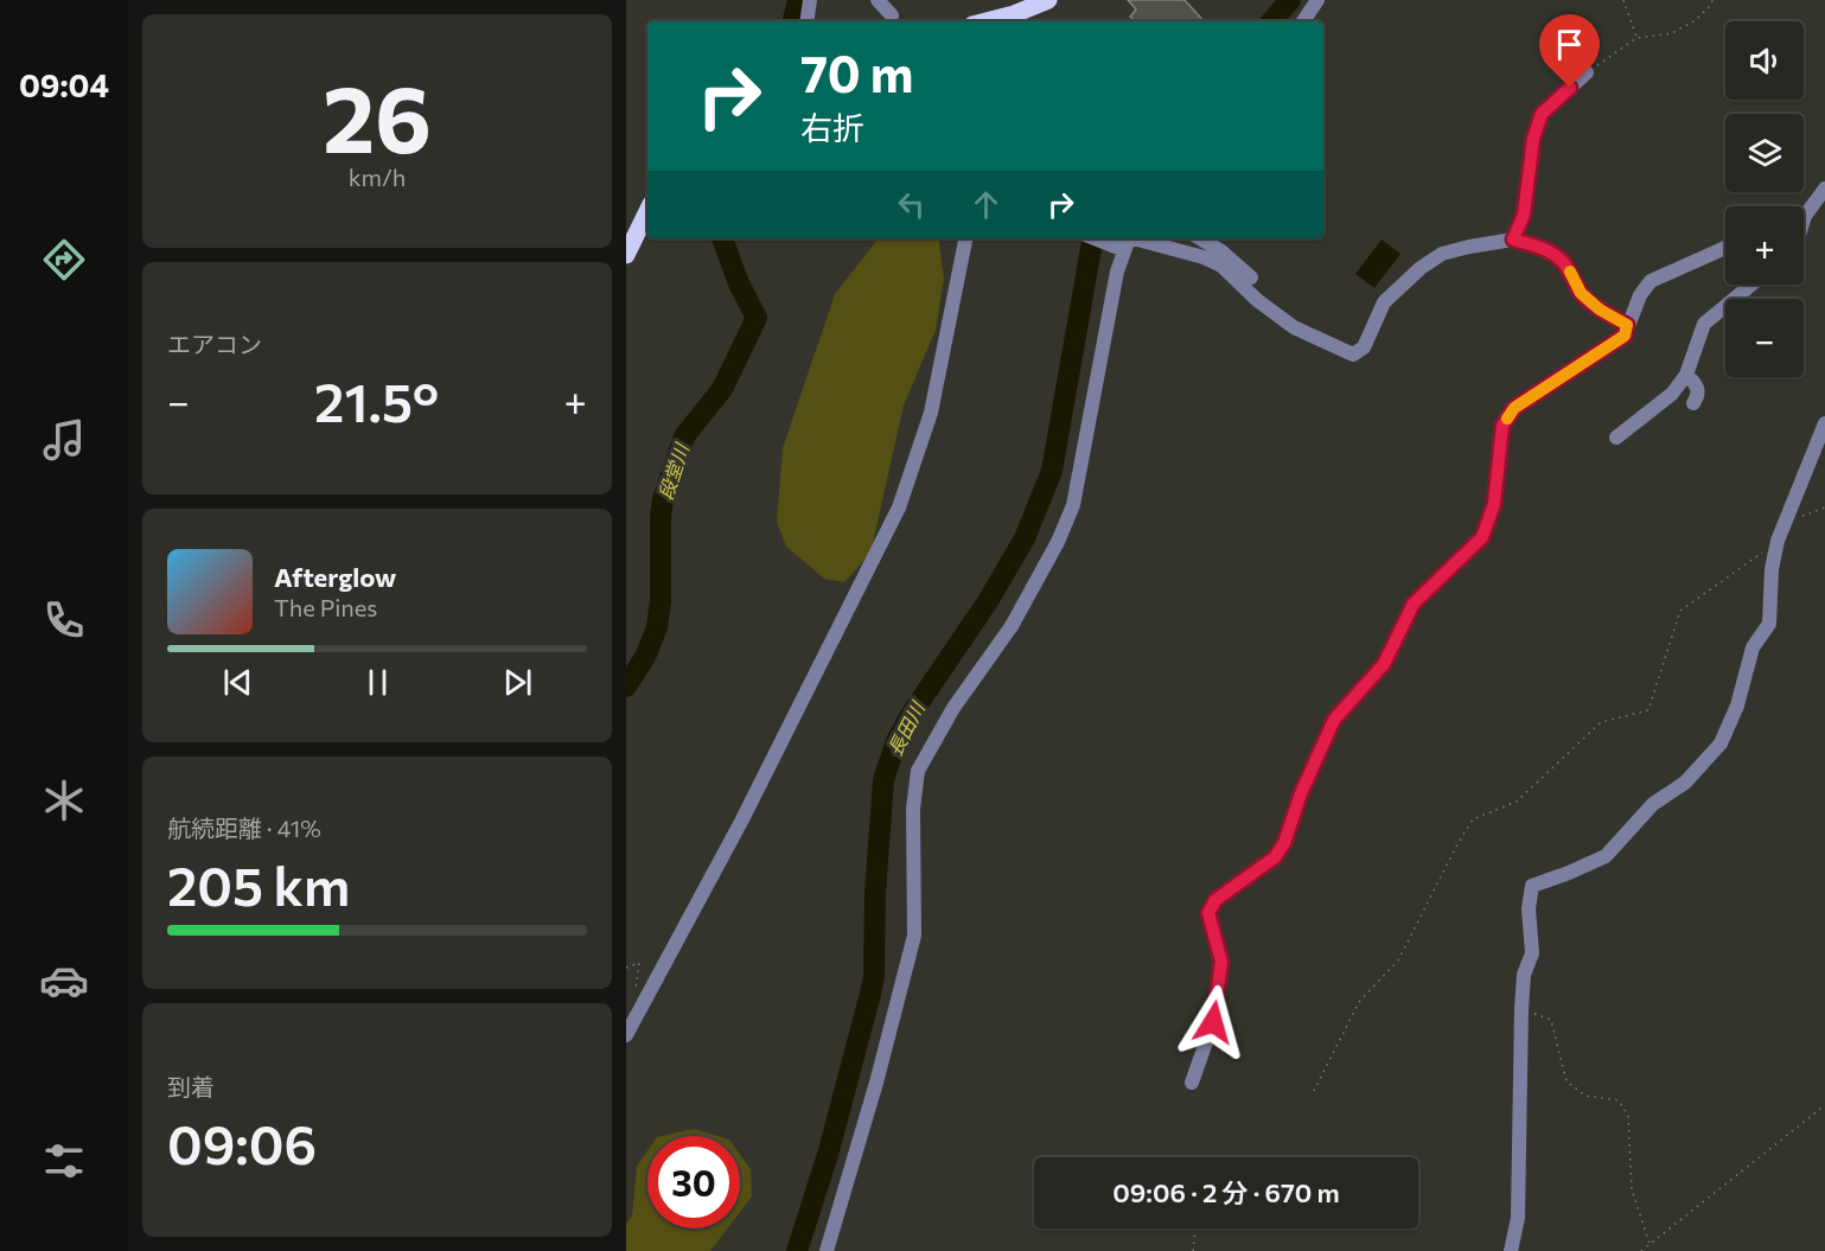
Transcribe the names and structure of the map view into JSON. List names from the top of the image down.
{
  "water": ["段堂川", "長田川"],
  "page": {
    "tabs": "09:04",
    "tile": [
      ["26", "km/h"],
      "エアコン",
      ["航続距離 · 41%", "205 km"],
      ["到着", "09:06"]
    ],
    "map_buttons": ["+", "−"],
    "turn": ["70 m", "右折"],
    "heat": ["−", "21.5°", "+"],
    "song": ["Afterglow", "The Pines"],
    "limit": "30",
    "trip": "09:06 · 2 分 · 670 m"
  }
}
